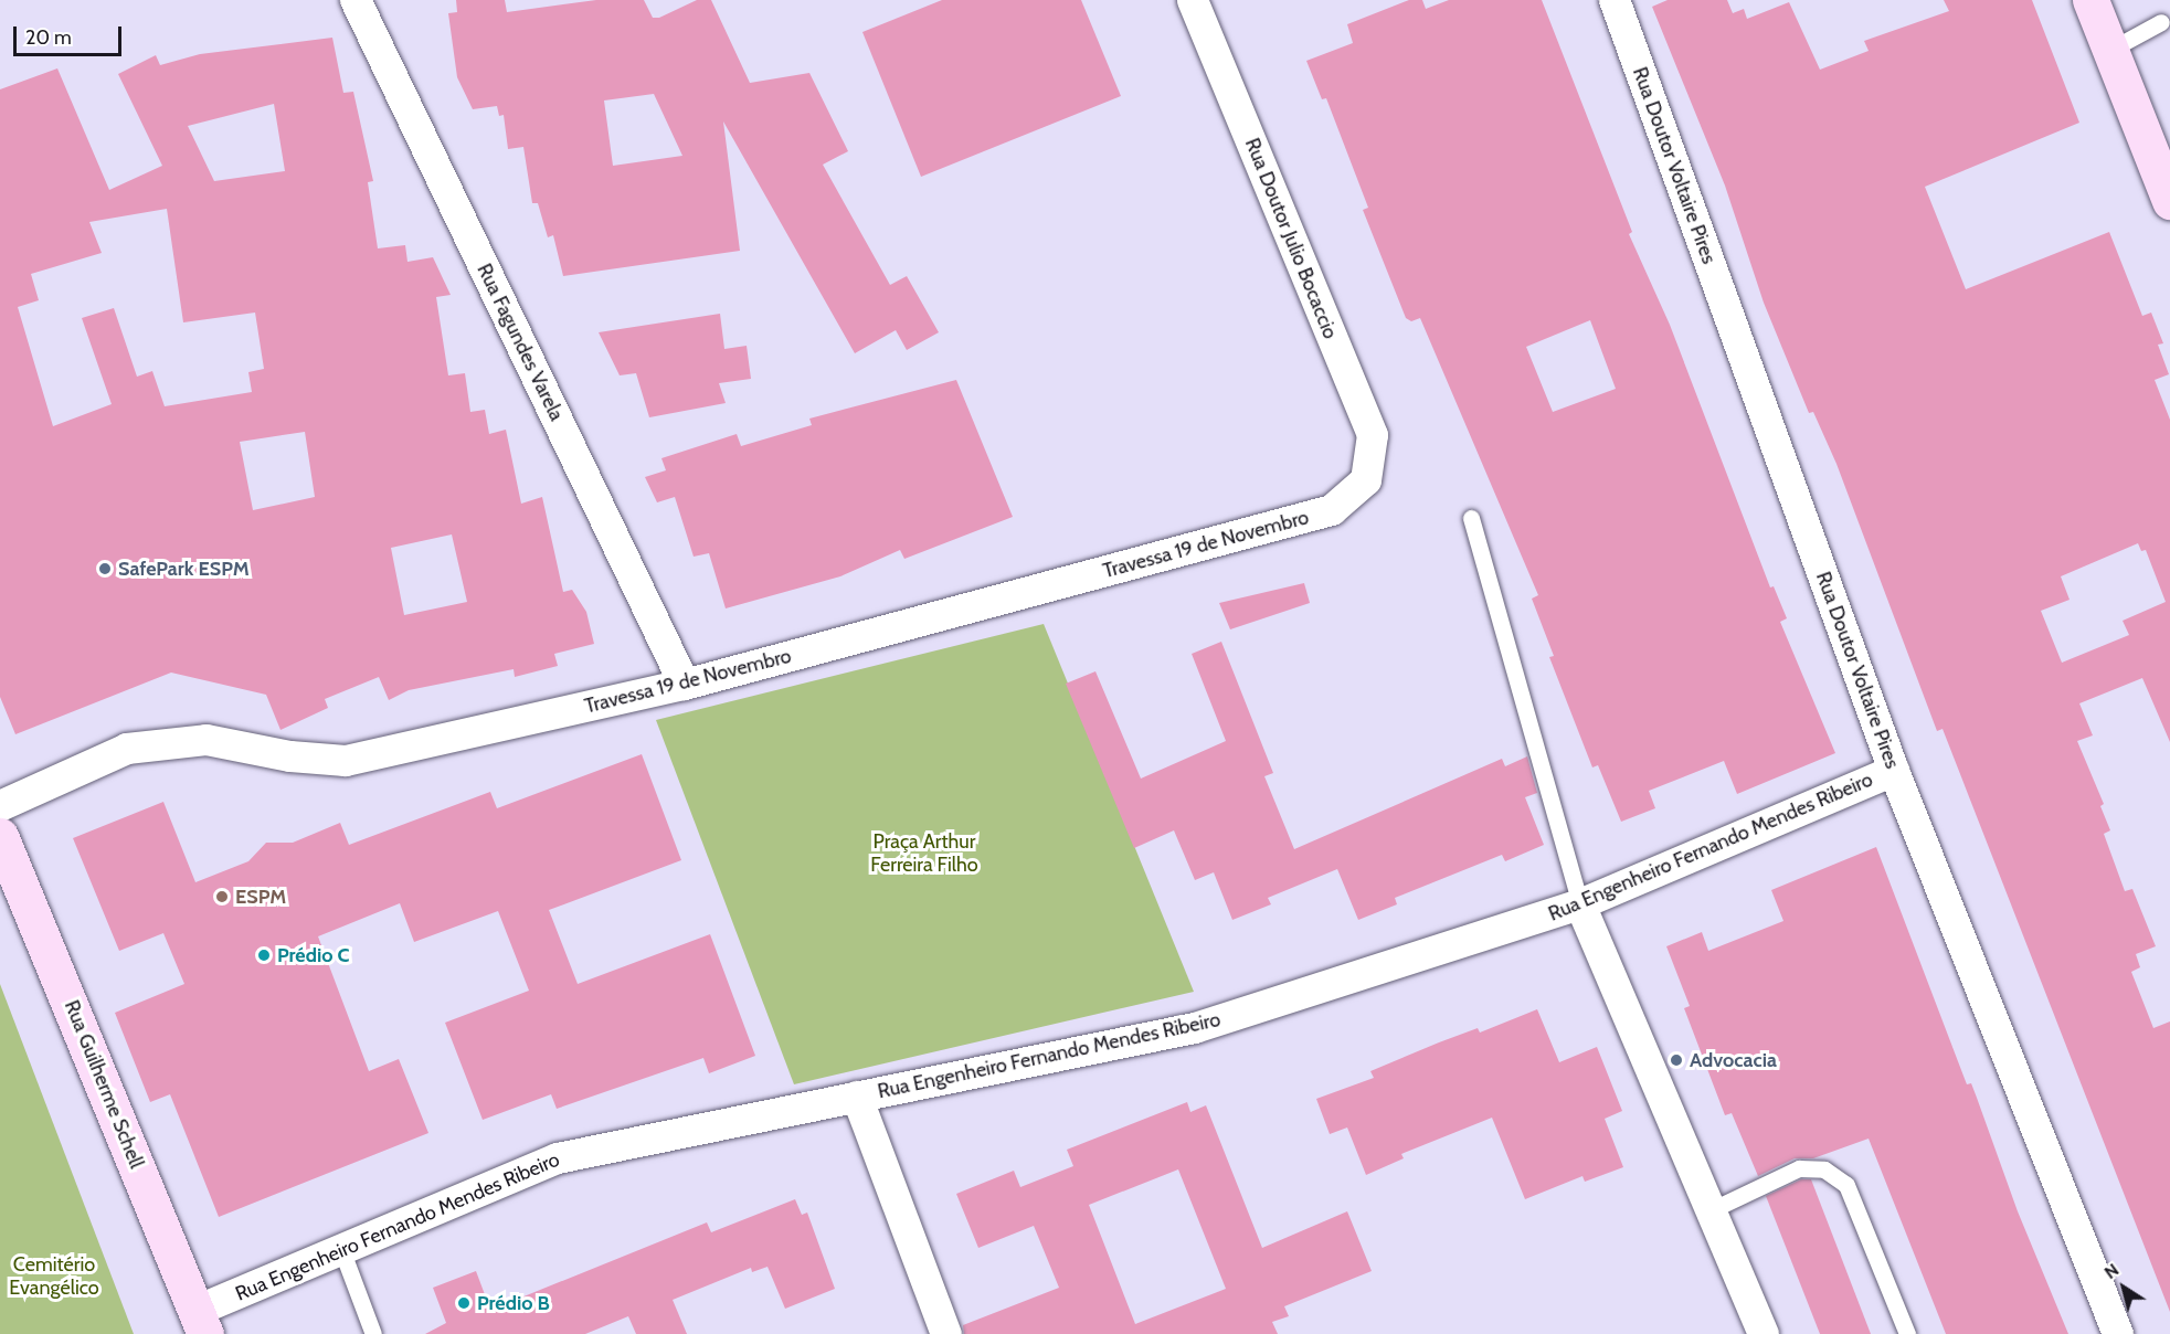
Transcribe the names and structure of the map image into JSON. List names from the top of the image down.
{
  "streets": {
    "street": [
      "Rua Doutor Voltaire Pires",
      "Rua Doutor Julio Bocaccio",
      "Rua Fagundes Varela",
      "Travessa 19 de Novembro",
      "Rua Engenheiro Fernando Mendes Ribeiro",
      "Rua Guilherme Schell"
    ]
  },
  "crossings": [
    ["Rua Doutor Voltaire Pires", "Rua Engenheiro Fernando Mendes Ribeiro"],
    ["Rua Doutor Julio Bocaccio", "Travessa 19 de Novembro"],
    ["Rua Fagundes Varela", "Travessa 19 de Novembro"],
    ["Rua Engenheiro Fernando Mendes Ribeiro", "Rua Guilherme Schell"]
  ],
  "parks": ["Praça Arthur Ferreira Filho", "Cemitério Evangélico"],
  "places": [
    "SafePark ESPM",
    "ESPM",
    "Prédio C",
    "Advocacia",
    "Prédio B"
  ],
  "scale_bar": "20 m",
  "north": "top left"
}
